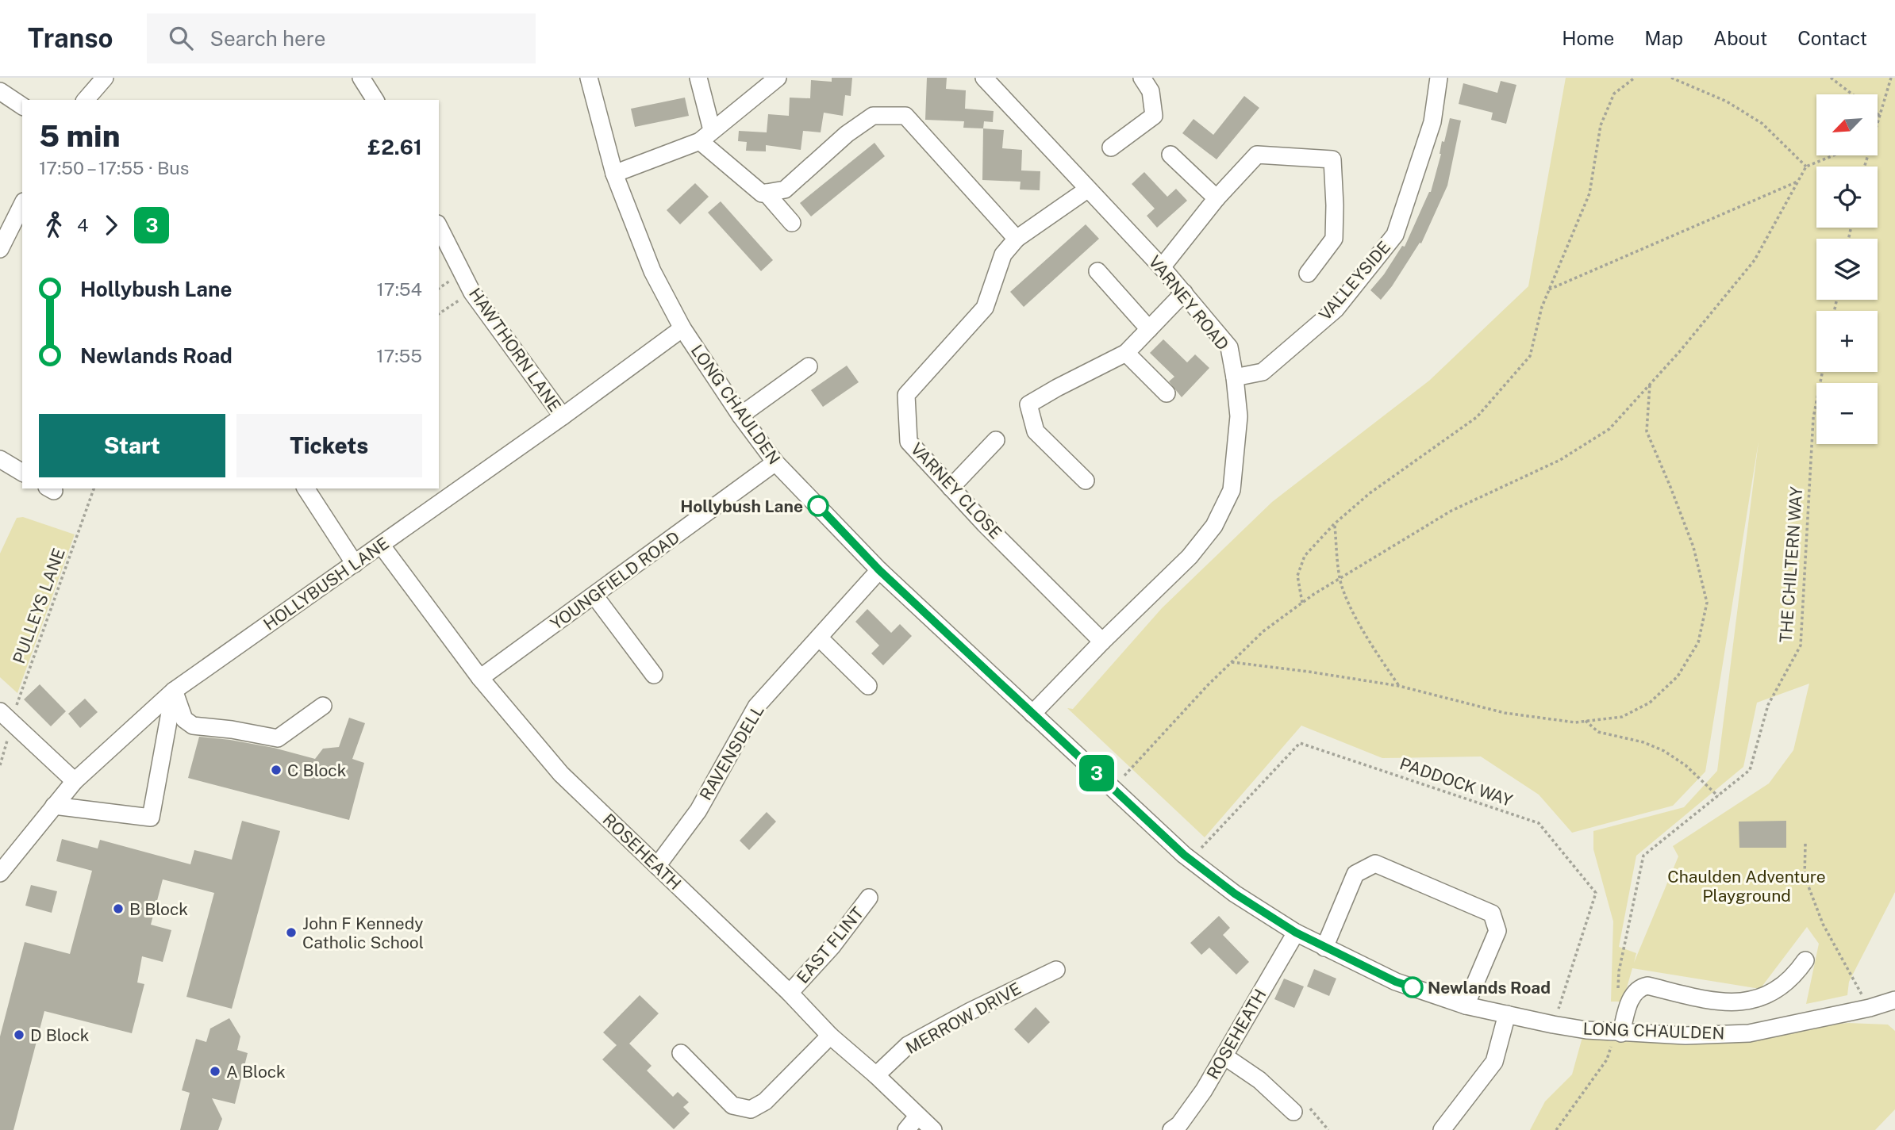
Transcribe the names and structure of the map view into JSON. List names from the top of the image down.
{
  "streets": {
    "street": [
      "VALLEYSIDE",
      "VARNEY ROAD",
      "HAWTHORN LANE",
      "LONG CHAULDEN",
      "VARNEY CLOSE",
      "YOUNGFIELD ROAD",
      "HOLLYBUSH LANE",
      "RAVENSDELL",
      "ROSEHEATH",
      "EAST FLINT",
      "MERROW DRIVE"
    ],
    "path": ["THE CHILTERN WAY", "PULLEYS LANE", "PADDOCK WAY"]
  },
  "crossings": [
    ["VALLEYSIDE", "VARNEY ROAD"],
    ["VARNEY ROAD", "LONG CHAULDEN"],
    ["VARNEY ROAD", "VARNEY CLOSE"],
    ["HAWTHORN LANE", "HOLLYBUSH LANE"],
    ["LONG CHAULDEN", "YOUNGFIELD ROAD"],
    ["LONG CHAULDEN", "HOLLYBUSH LANE"],
    ["LONG CHAULDEN", "RAVENSDELL"],
    ["LONG CHAULDEN", "PADDOCK WAY"],
    ["LONG CHAULDEN", "ROSEHEATH"],
    ["YOUNGFIELD ROAD", "ROSEHEATH"],
    ["HOLLYBUSH LANE", "ROSEHEATH"],
    ["RAVENSDELL", "ROSEHEATH"],
    ["ROSEHEATH", "EAST FLINT"],
    ["ROSEHEATH", "MERROW DRIVE"]
  ],
  "parks": ["Chaulden Adventure Playground"],
  "places": [
    "Hollybush Lane",
    "C Block",
    "B Block",
    "John F Kennedy Catholic School",
    "Newlands Road",
    "D Block",
    "A Block"
  ],
  "lines": ["bus line 3"],
  "north": "bottom left",
  "page": {
    "header": "Transo",
    "search": "Search here",
    "nav": [
      "Home",
      "Map",
      "About",
      "Contact"
    ],
    "on_map": "3",
    "map_buttons": ["+", "−"],
    "heading": ["5 min", "17:50 – 17:55 · Bus", "£2.61"],
    "legs": ["4", "3"],
    "list": [
      {
        "name": "Hollybush Lane",
        "value": "17:54"
      },
      {
        "name": "Newlands Road",
        "value": "17:55"
      }
    ],
    "buttons": ["Start", "Tickets"]
  }
}
